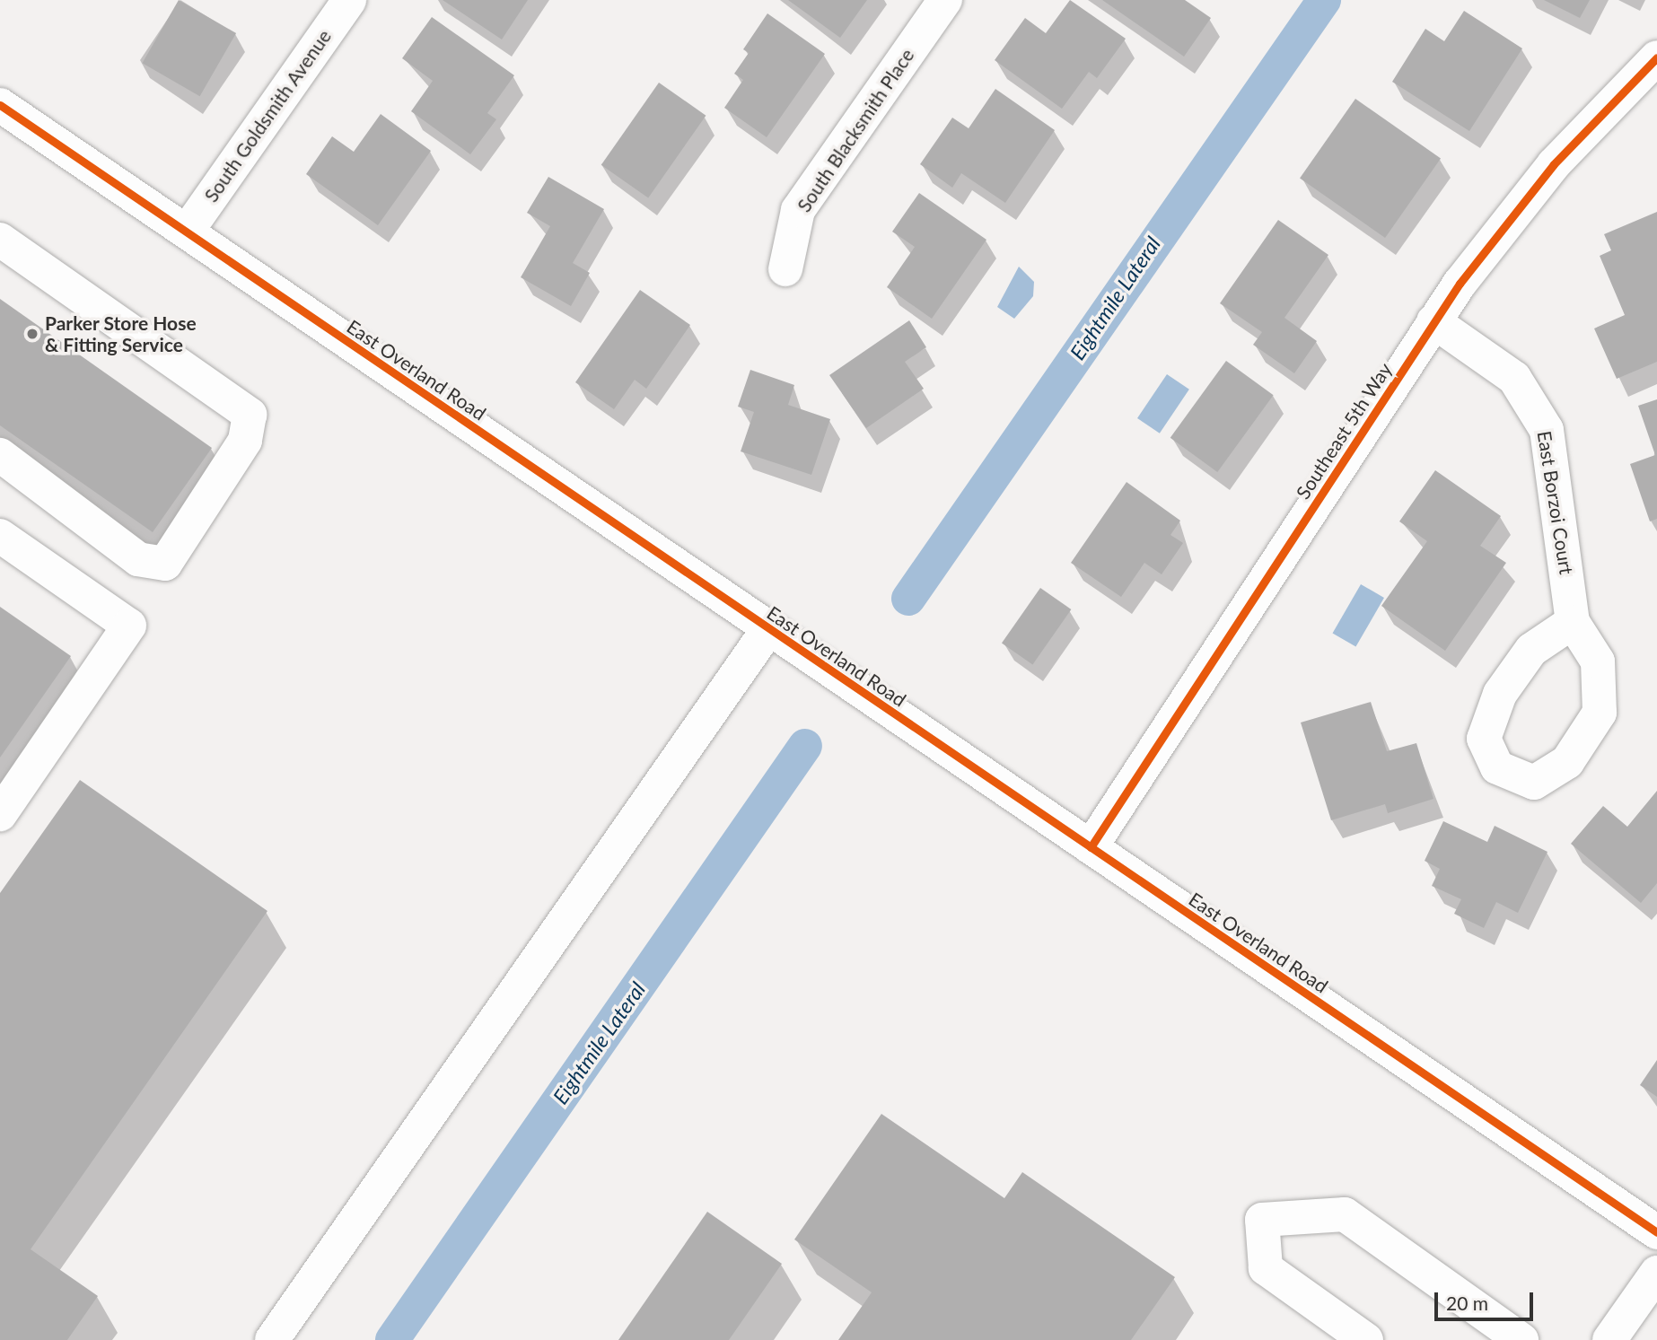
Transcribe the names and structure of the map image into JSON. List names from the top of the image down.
{
  "streets": {
    "main road": [
      "South Goldsmith Avenue",
      "South Blacksmith Place",
      "East Overland Road",
      "Southeast 5th Way",
      "East Borzoi Court"
    ]
  },
  "crossings": [
    ["South Goldsmith Avenue", "East Overland Road"],
    ["East Overland Road", "Southeast 5th Way"],
    ["Southeast 5th Way", "East Borzoi Court"]
  ],
  "water": ["Eightmile Lateral"],
  "places": ["Parker Store Hose & Fitting Service"],
  "scale_bar": "20 m"
}
